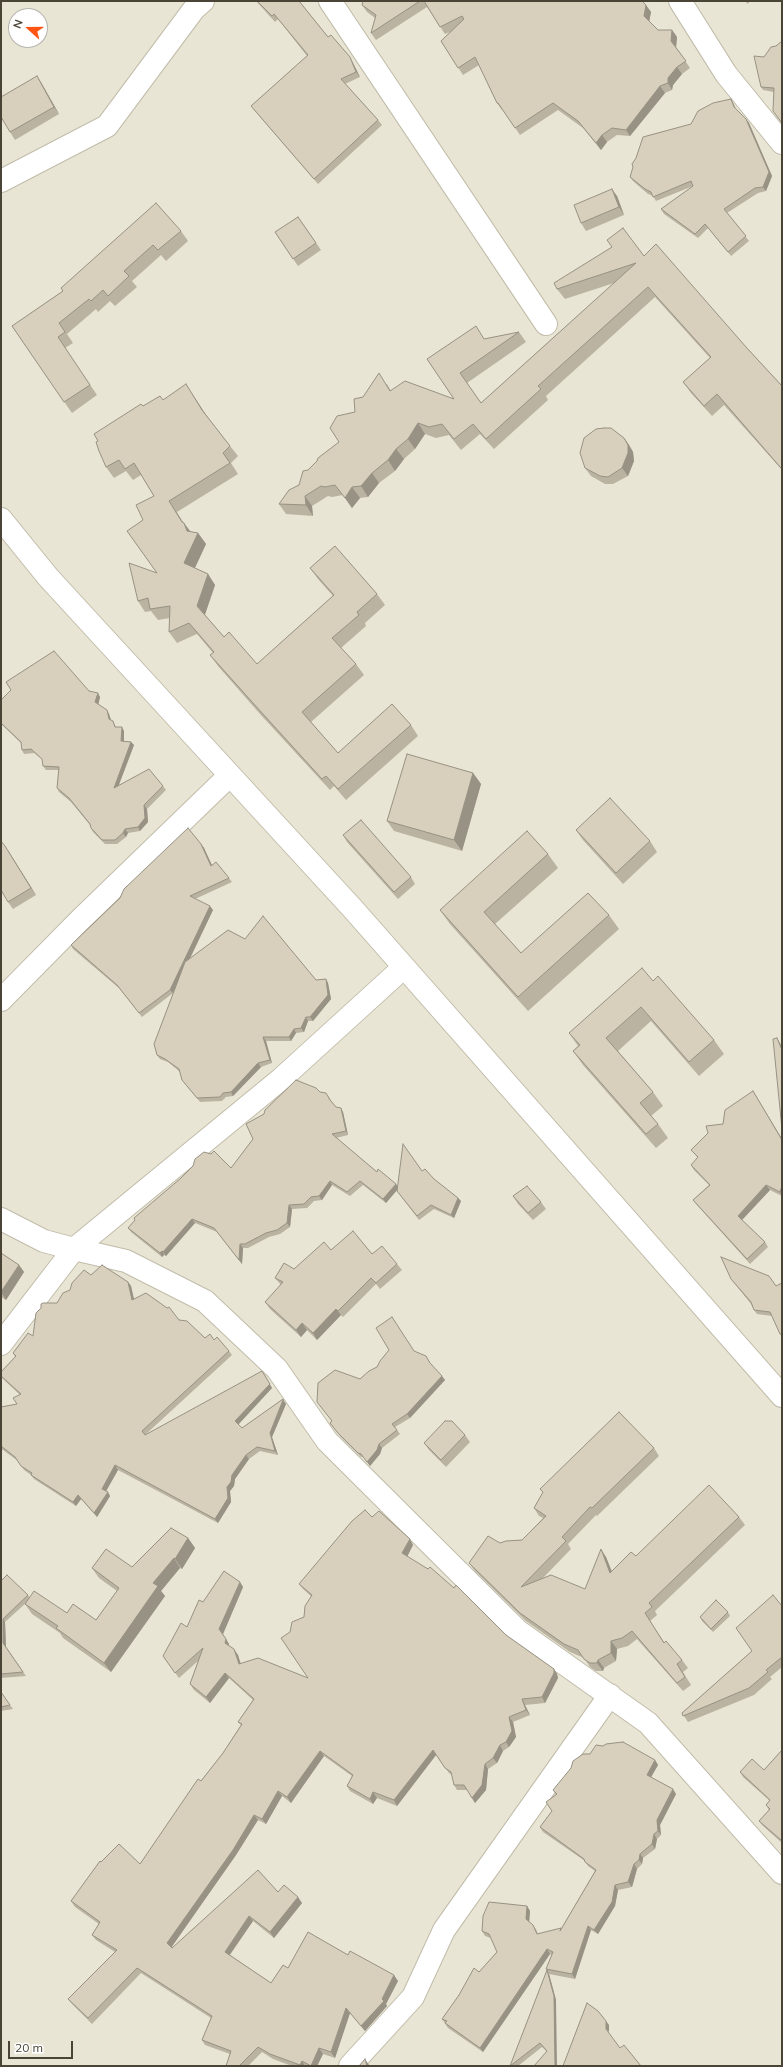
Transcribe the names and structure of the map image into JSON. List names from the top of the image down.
{
  "scale_bar": "20 m",
  "north": "left"
}
